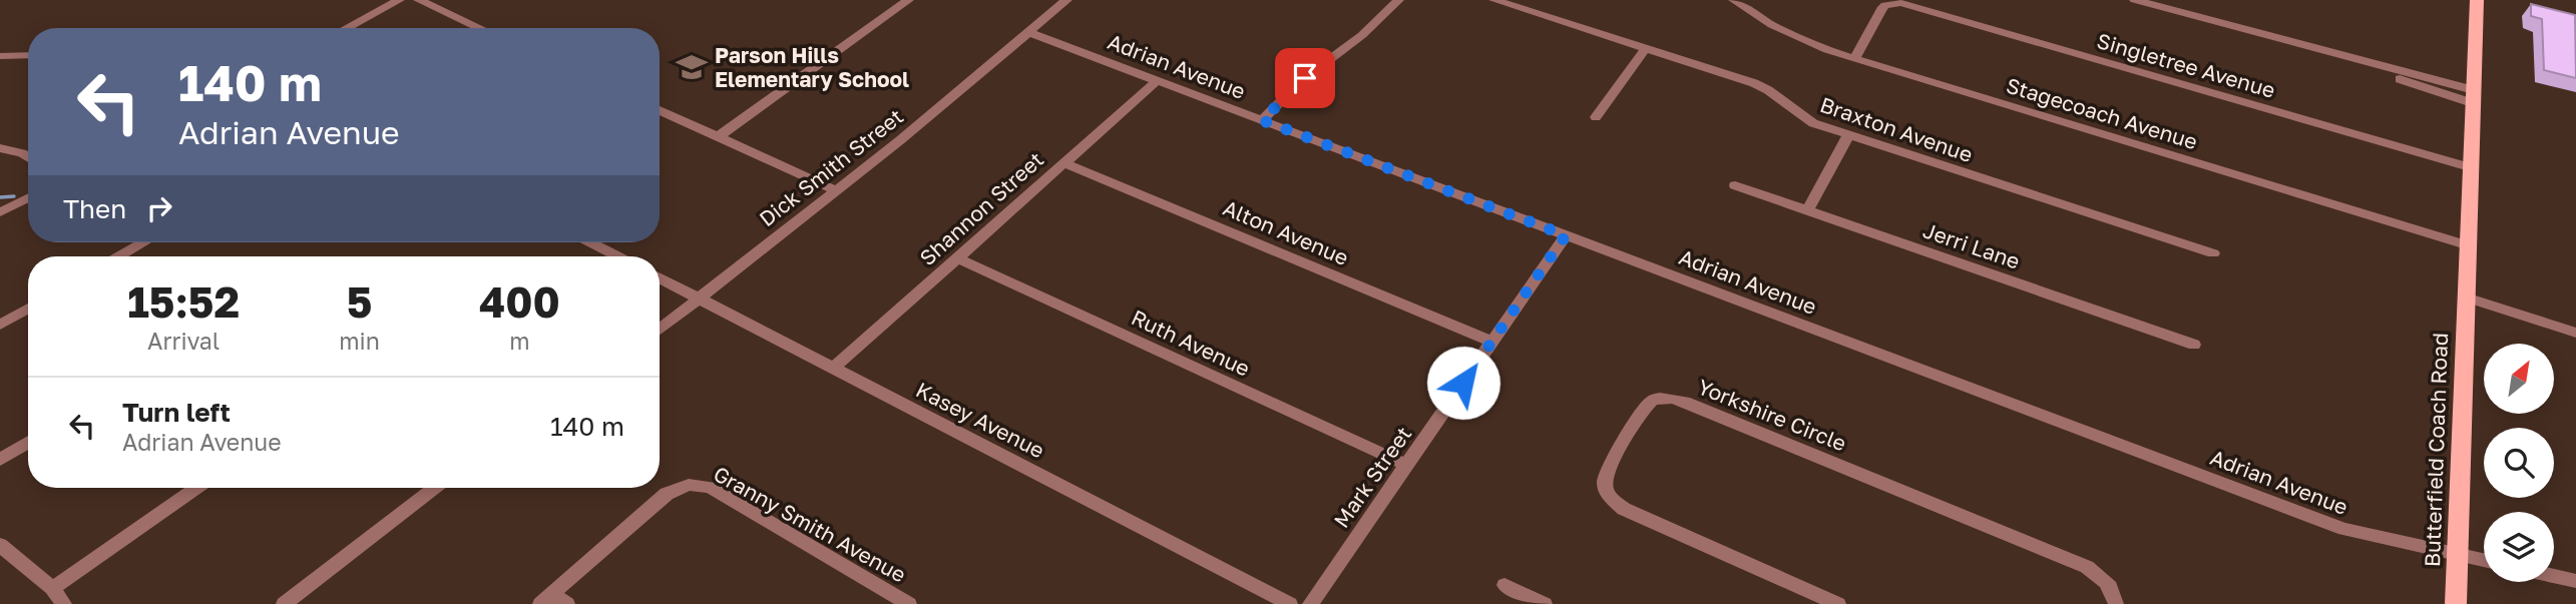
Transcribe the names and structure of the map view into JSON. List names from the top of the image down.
{
  "streets": {
    "main road": ["Butterfield Coach Road"],
    "street": [
      "Singletree Avenue",
      "Adrian Avenue",
      "Stagecoach Avenue",
      "Braxton Avenue",
      "Dick Smith Street",
      "Shannon Street",
      "Alton Avenue",
      "Jerri Lane",
      "Ruth Avenue",
      "Yorkshire Circle",
      "Kasey Avenue",
      "Mark Street",
      "Granny Smith Avenue"
    ]
  },
  "crossings": [
    ["Singletree Avenue", "Stagecoach Avenue"],
    ["Singletree Avenue", "Butterfield Coach Road"],
    ["Adrian Avenue", "Dick Smith Street"],
    ["Adrian Avenue", "Shannon Street"],
    ["Adrian Avenue", "Butterfield Coach Road"],
    ["Adrian Avenue", "Mark Street"],
    ["Stagecoach Avenue", "Butterfield Coach Road"],
    ["Dick Smith Street", "Kasey Avenue"],
    ["Shannon Street", "Alton Avenue"],
    ["Shannon Street", "Ruth Avenue"],
    ["Shannon Street", "Kasey Avenue"],
    ["Alton Avenue", "Mark Street"],
    ["Ruth Avenue", "Mark Street"]
  ],
  "places": {
    "school or university": ["Parson Hills Elementary School"]
  },
  "north": "top right",
  "page": {
    "turn": ["140 m", "Adrian Avenue"],
    "then": "Then",
    "eta": [
      "15:52",
      "Arrival",
      "5",
      "min",
      "400",
      "m"
    ],
    "list": [
      {
        "name": "Turn left",
        "note": "Adrian Avenue",
        "value": "140 m"
      }
    ]
  }
}
